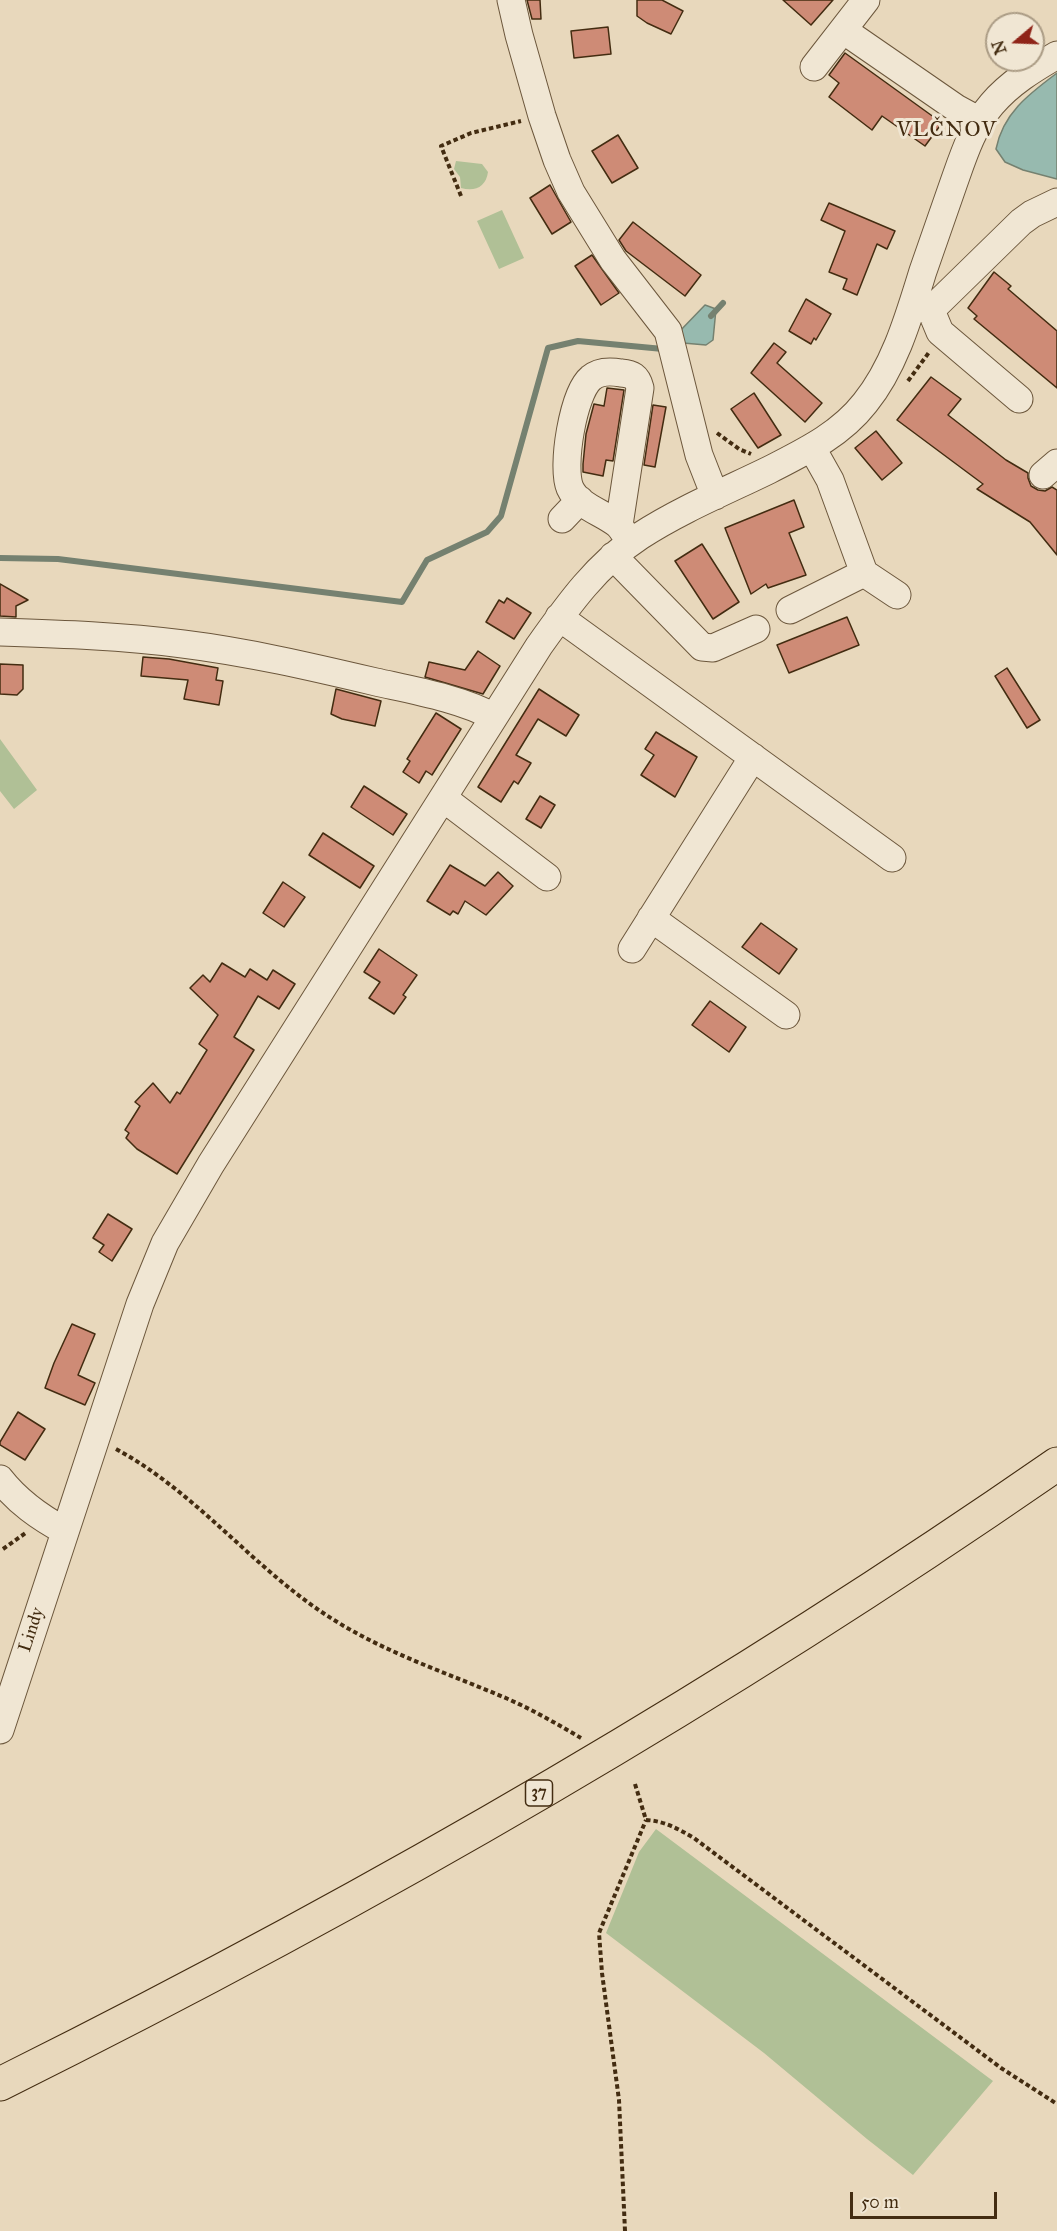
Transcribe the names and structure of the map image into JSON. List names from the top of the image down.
{
  "streets": {
    "main road": ["37"],
    "street": ["Lindy"]
  },
  "districts": ["VLČNOV"],
  "scale_bar": "50 m",
  "north": "left"
}
